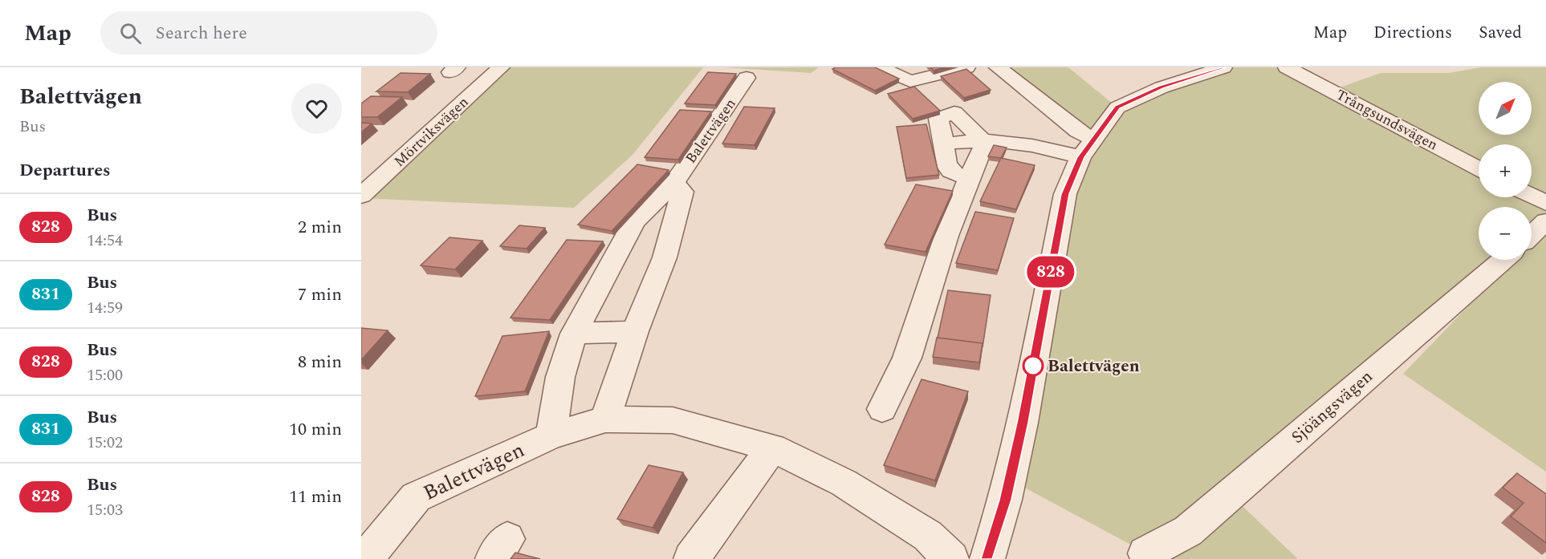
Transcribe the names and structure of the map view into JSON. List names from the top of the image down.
{
  "streets": {
    "street": [
      "Trångsundsvägen",
      "Balettvägen",
      "Mörtviksvägen",
      "Sjöängsvägen"
    ]
  },
  "places": ["Balettvägen"],
  "lines": ["bus line 828"],
  "north": "top right",
  "page": {
    "header": "Map",
    "search": "Search here",
    "nav": ["Map", "Directions", "Saved"],
    "heading": [
      ["Balettvägen", "Bus"],
      "Departures"
    ],
    "on_map": "828",
    "map_buttons": ["+", "−"],
    "list": [
      {
        "mark": "828",
        "name": "Bus",
        "note": "14:54",
        "value": "2 min"
      },
      {
        "mark": "831",
        "name": "Bus",
        "note": "14:59",
        "value": "7 min"
      },
      {
        "mark": "828",
        "name": "Bus",
        "note": "15:00",
        "value": "8 min"
      },
      {
        "mark": "831",
        "name": "Bus",
        "note": "15:02",
        "value": "10 min"
      },
      {
        "mark": "828",
        "name": "Bus",
        "note": "15:03",
        "value": "11 min"
      }
    ]
  }
}
